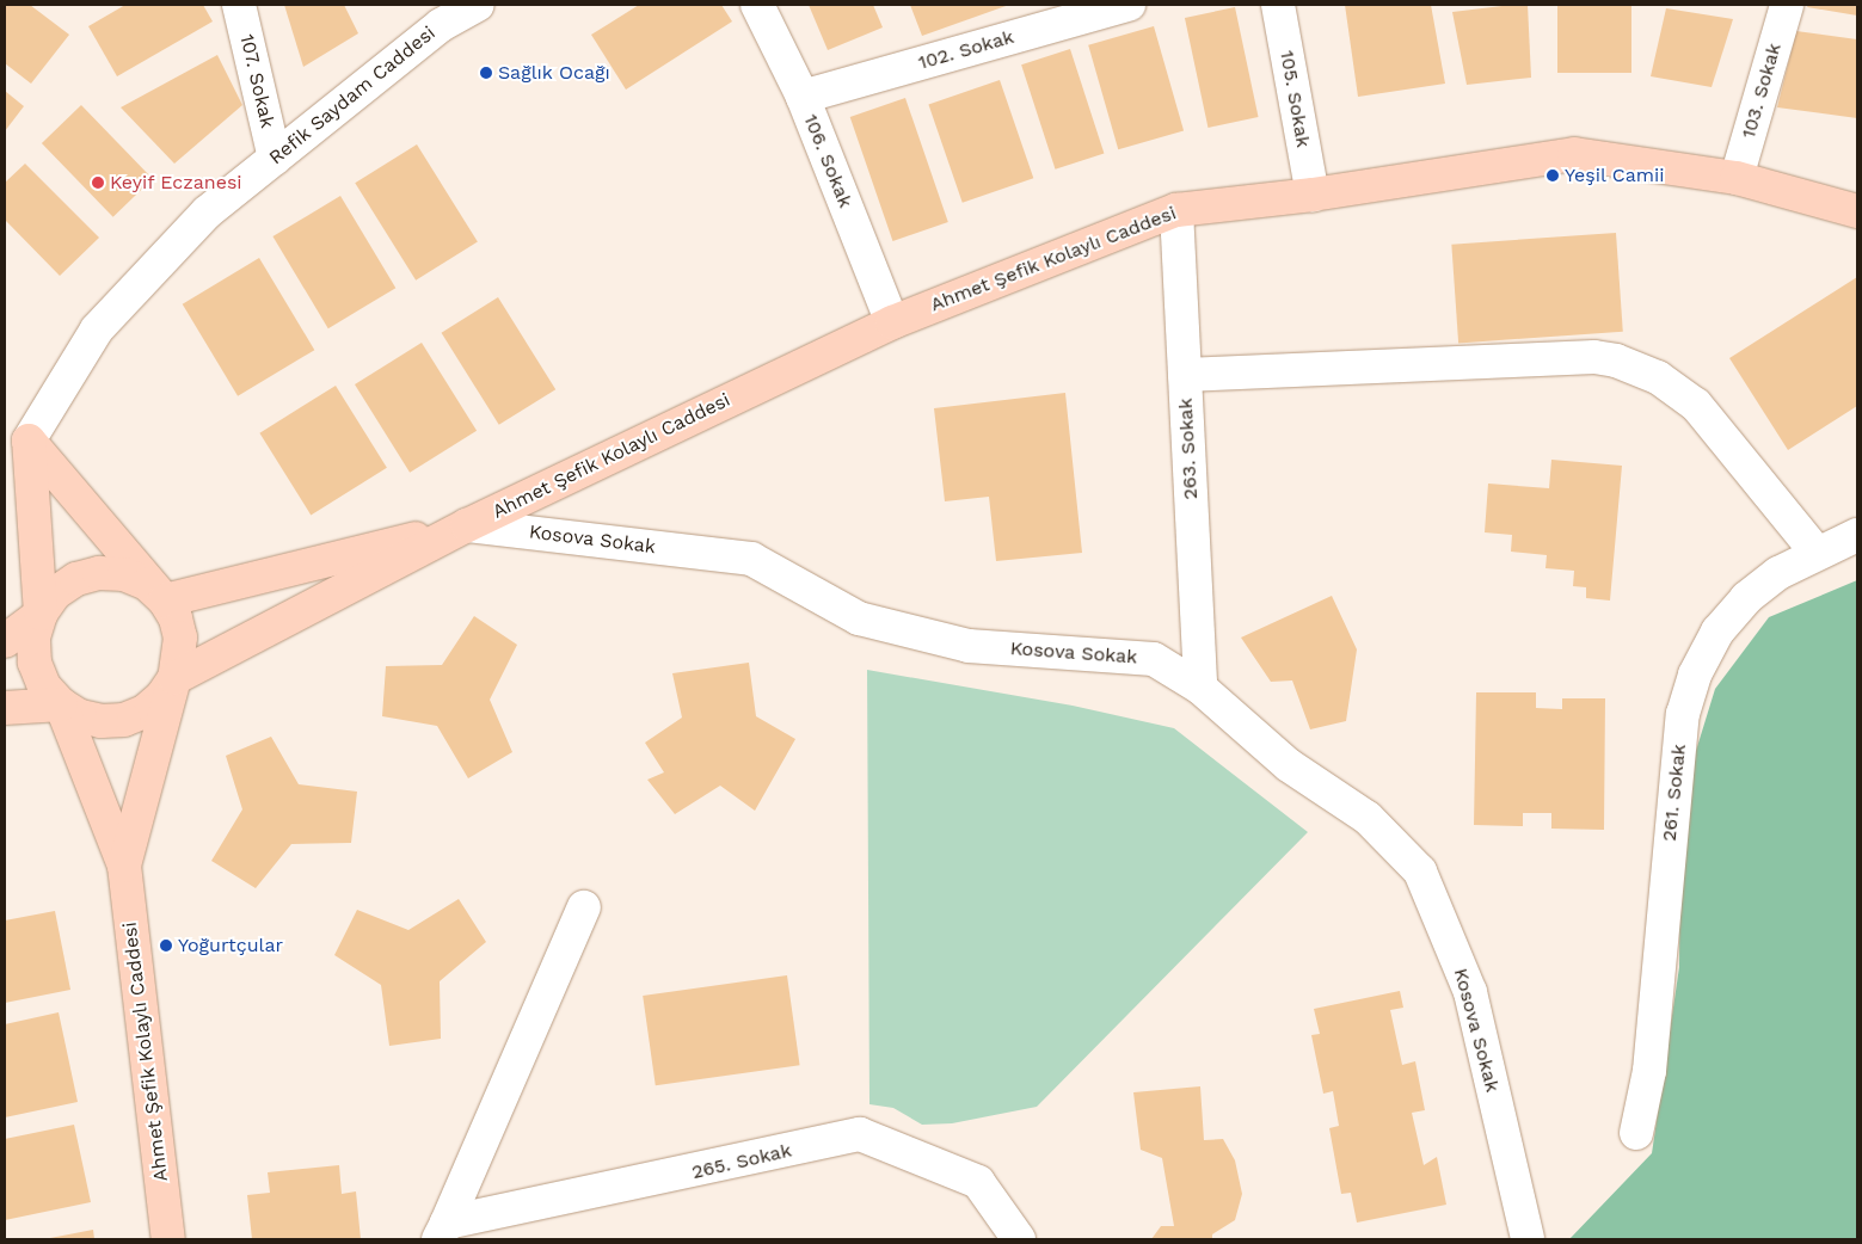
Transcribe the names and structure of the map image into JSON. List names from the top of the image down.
{
  "streets": {
    "main road": ["Ahmet Şefik Kolaylı Caddesi"],
    "street": [
      "102. Sokak",
      "107. Sokak",
      "103. Sokak",
      "Refik Saydam Caddesi",
      "105. Sokak",
      "106. Sokak",
      "263. Sokak",
      "Kosova Sokak",
      "261. Sokak",
      "265. Sokak"
    ]
  },
  "crossings": [
    ["102. Sokak", "106. Sokak"],
    ["107. Sokak", "Refik Saydam Caddesi"],
    ["103. Sokak", "Ahmet Şefik Kolaylı Caddesi"],
    ["105. Sokak", "Ahmet Şefik Kolaylı Caddesi"],
    ["106. Sokak", "Ahmet Şefik Kolaylı Caddesi"],
    ["Ahmet Şefik Kolaylı Caddesi", "263. Sokak"],
    ["Ahmet Şefik Kolaylı Caddesi", "Kosova Sokak"],
    ["263. Sokak", "Kosova Sokak"]
  ],
  "places": [
    "Sağlık Ocağı",
    "Yeşil Camii",
    "Keyif Eczanesi",
    "Yoğurtçular"
  ]
}
